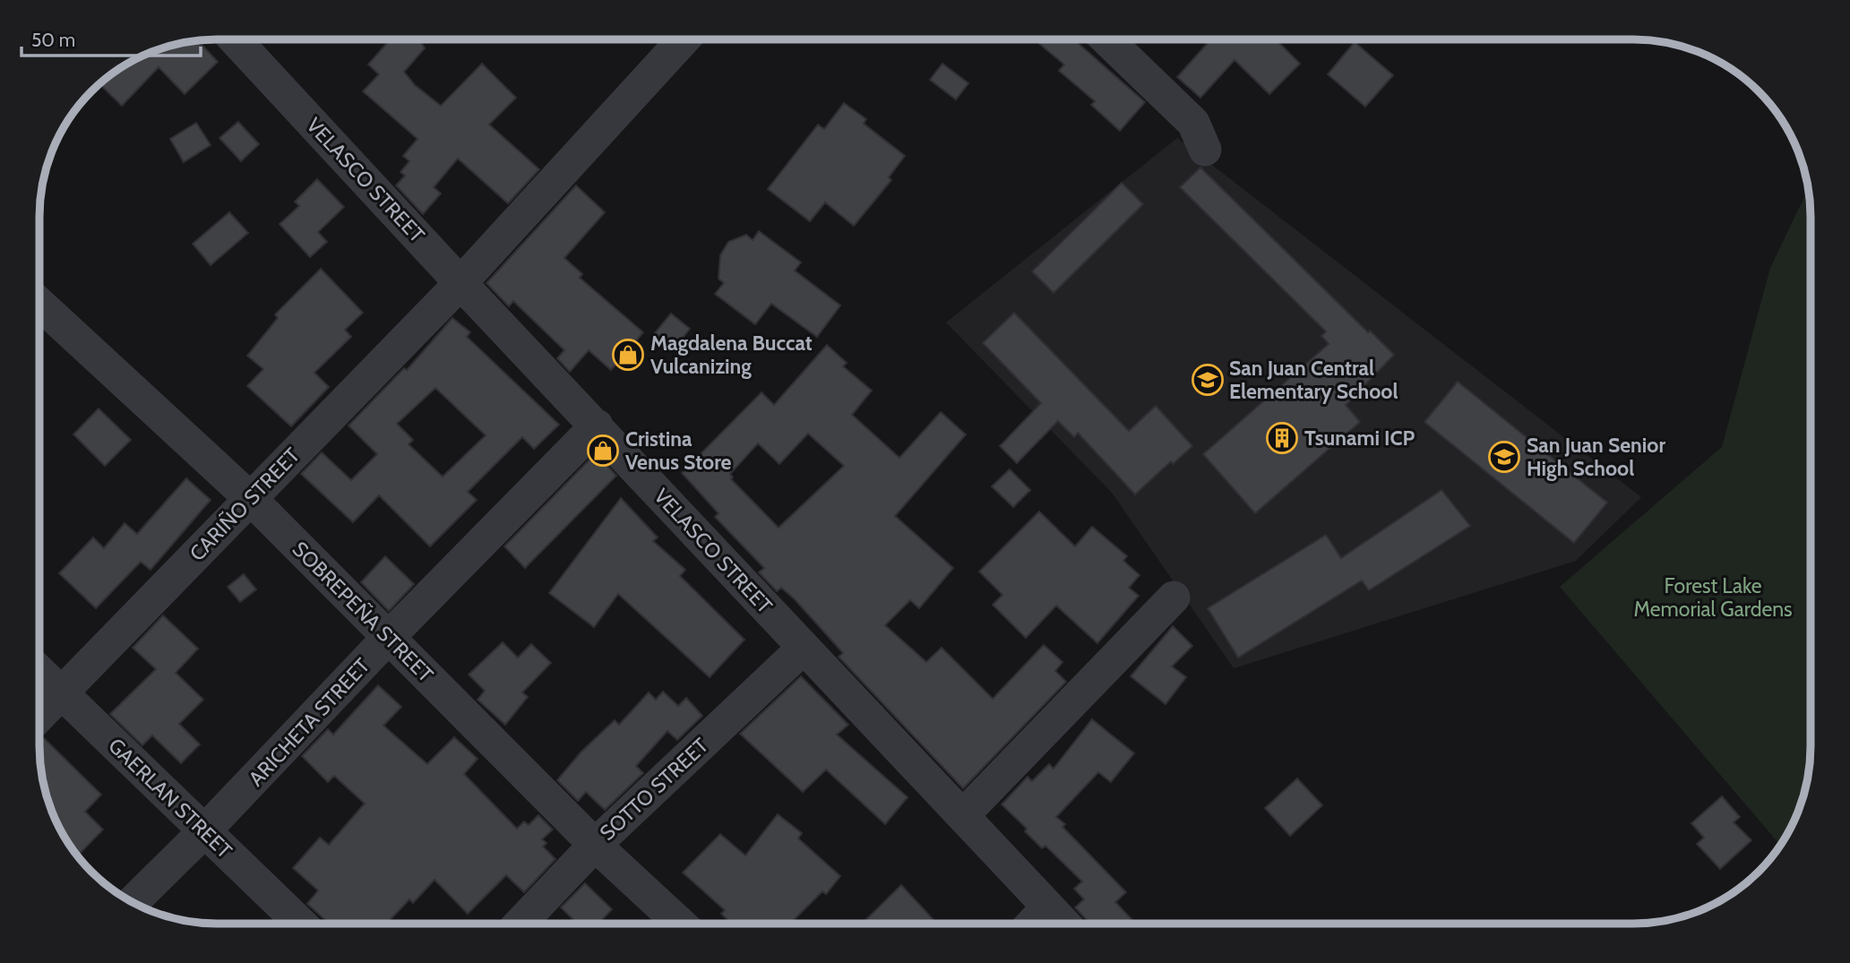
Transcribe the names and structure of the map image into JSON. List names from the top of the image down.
{
  "streets": {
    "street": [
      "VELASCO STREET",
      "CARIÑO STREET",
      "SOBREPEÑA STREET",
      "ARICHETA STREET",
      "SOTTO STREET",
      "GAERLAN STREET"
    ]
  },
  "crossings": [
    ["VELASCO STREET", "CARIÑO STREET"],
    ["VELASCO STREET", "ARICHETA STREET"],
    ["VELASCO STREET", "SOTTO STREET"],
    ["CARIÑO STREET", "SOBREPEÑA STREET"],
    ["CARIÑO STREET", "GAERLAN STREET"],
    ["SOBREPEÑA STREET", "ARICHETA STREET"],
    ["SOBREPEÑA STREET", "SOTTO STREET"],
    ["ARICHETA STREET", "GAERLAN STREET"]
  ],
  "parks": ["Forest Lake Memorial Gardens"],
  "places": {
    "shop": ["Magdalena Buccat Vulcanizing", "Cristina Venus Store"],
    "school or university": ["San Juan Central Elementary School", "San Juan Senior High School"],
    "building": ["Tsunami ICP"]
  },
  "scale_bar": "50 m"
}
